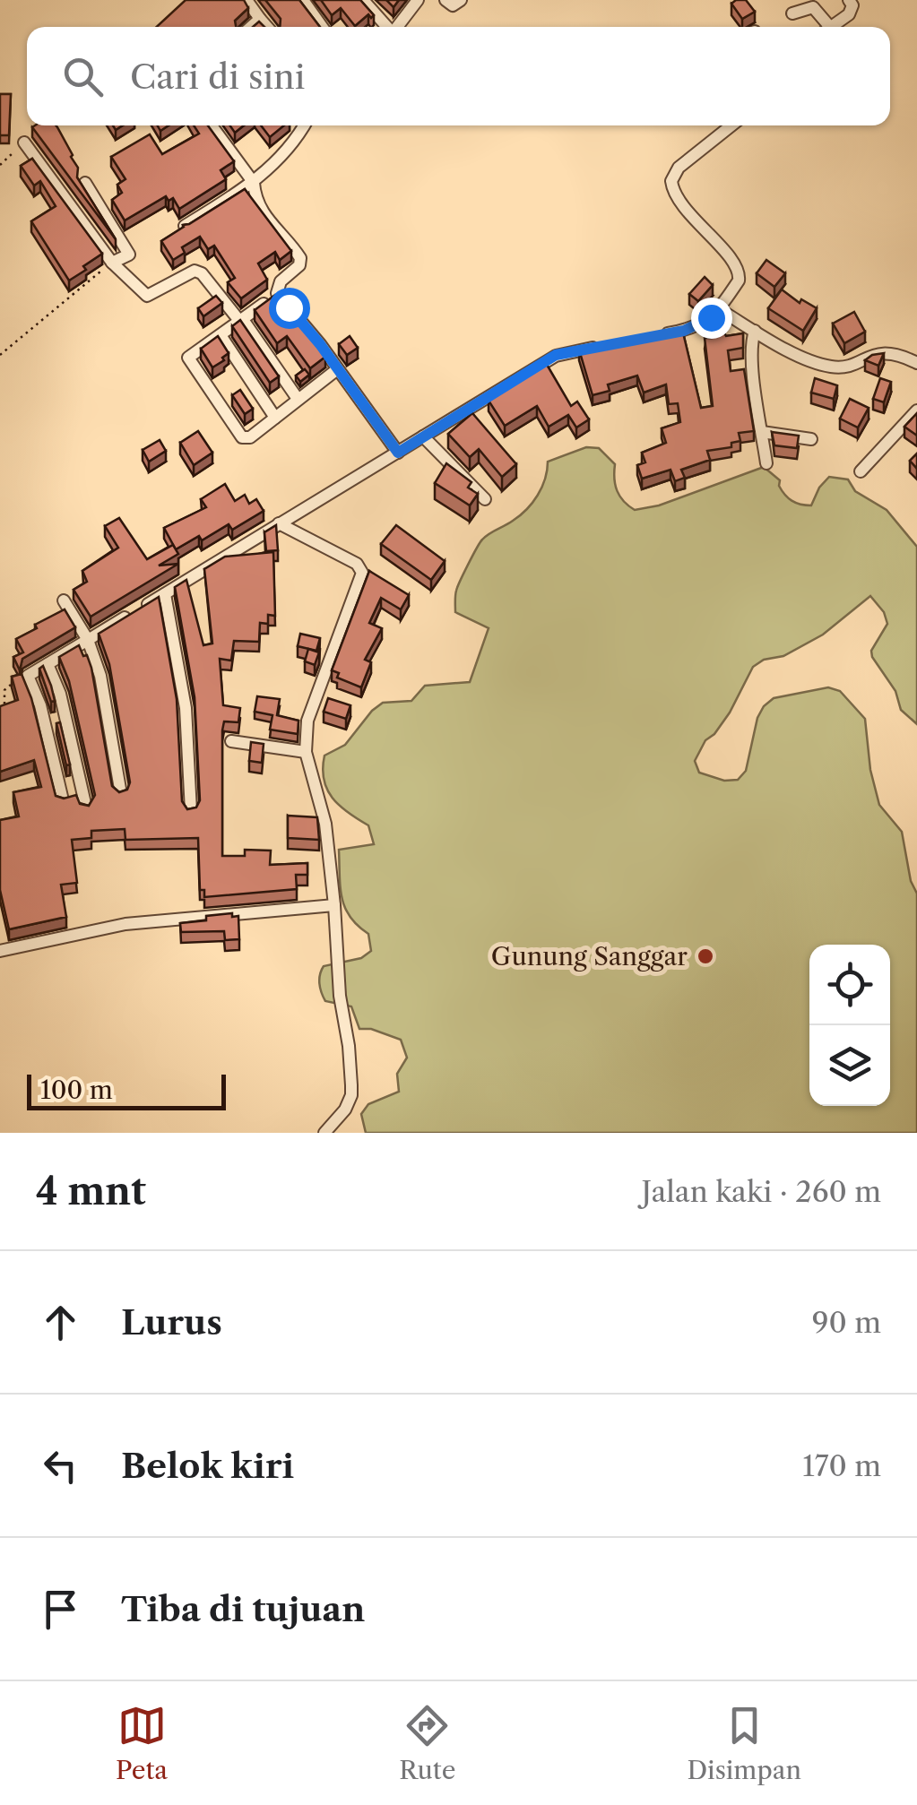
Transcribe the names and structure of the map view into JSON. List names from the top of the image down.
{
  "places": ["Gunung Sanggar"],
  "scale_bar": "100 m",
  "page": {
    "search": "Cari di sini",
    "scale": "100 m",
    "heading": ["4 mnt", "Jalan kaki · 260 m"],
    "list": [
      ["Lurus", "90 m"],
      ["Belok kiri", "170 m"],
      "Tiba di tujuan"
    ],
    "nav": ["Peta", "Rute", "Disimpan"]
  }
}
